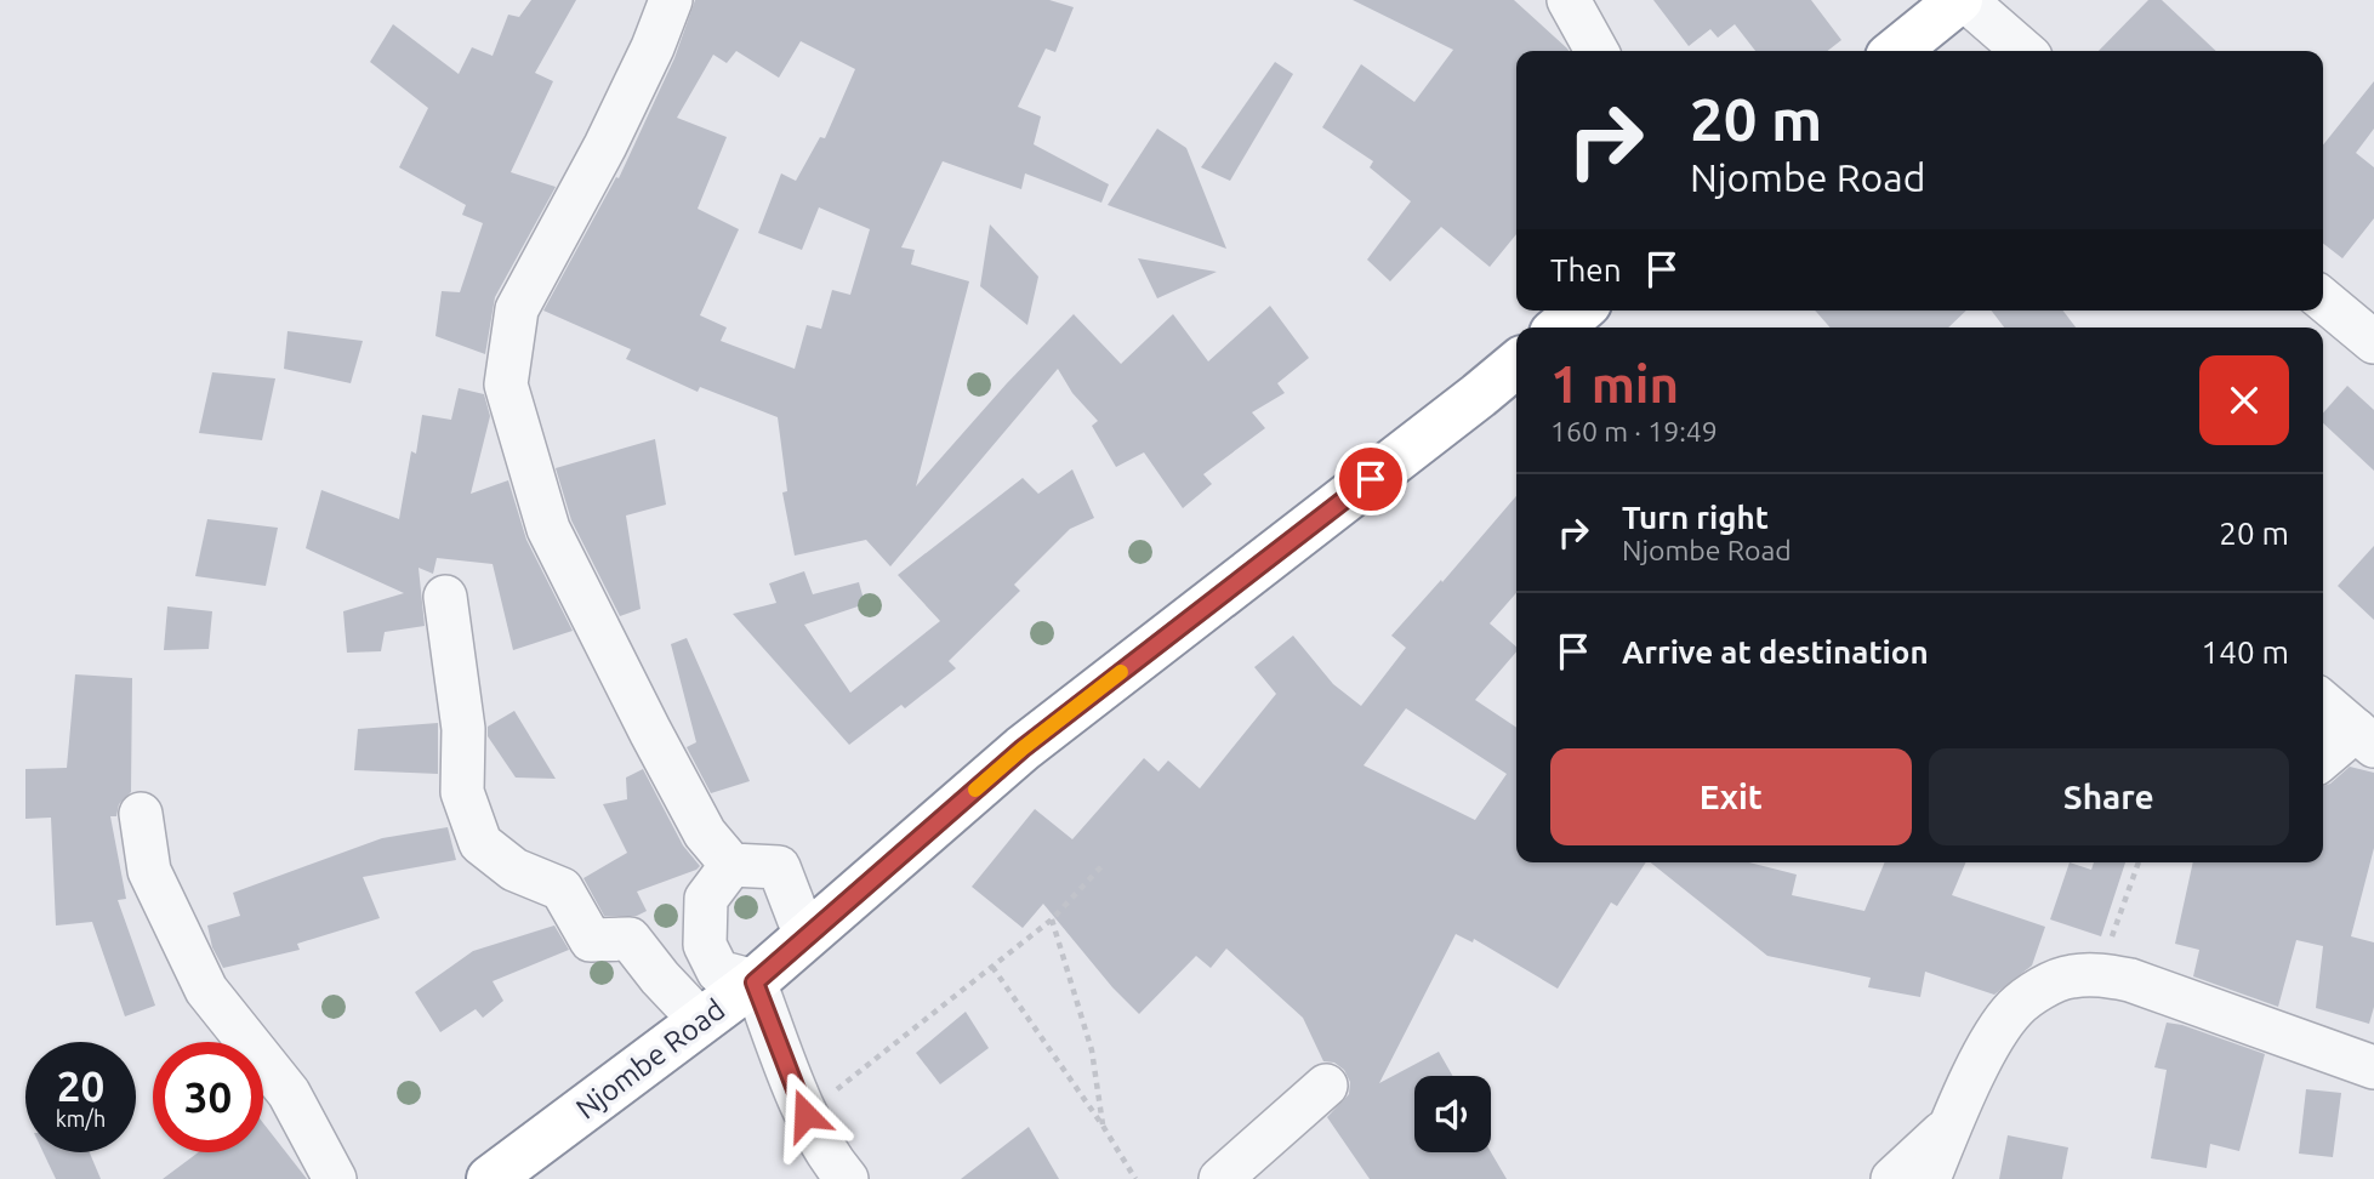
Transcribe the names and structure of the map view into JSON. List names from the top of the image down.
{
  "streets": {
    "highway": ["Njombe Road"]
  },
  "page": {
    "turn": ["20 m", "Njombe Road"],
    "then": "Then",
    "heading": ["1 min", "160 m · 19:49"],
    "list": [
      {
        "name": "Turn right",
        "note": "Njombe Road",
        "value": "20 m"
      },
      {
        "name": "Arrive at destination",
        "value": "140 m"
      }
    ],
    "buttons": ["Exit", "Share"],
    "speed": "20 km/h",
    "limit": "30"
  }
}
